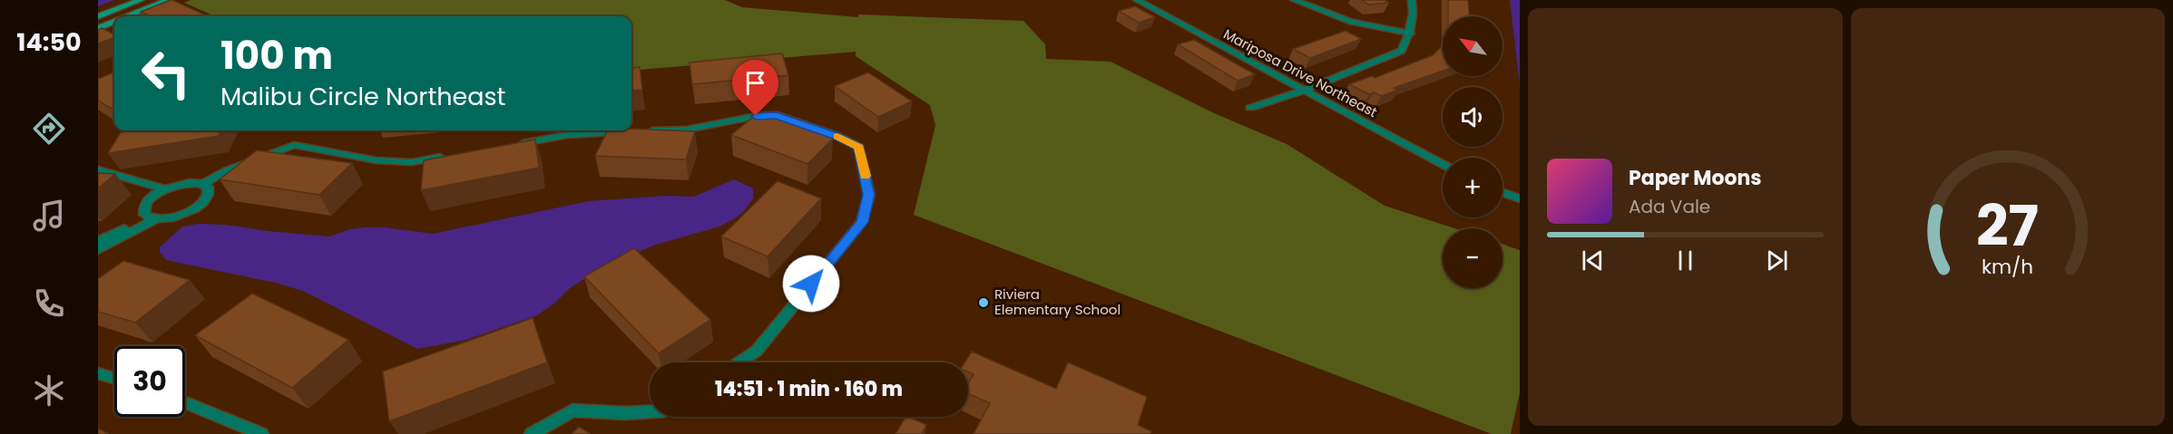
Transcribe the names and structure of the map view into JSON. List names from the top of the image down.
{
  "streets": {
    "street": ["Mariposa Drive Northeast"]
  },
  "places": ["Riviera Elementary School"],
  "north": "top left",
  "page": {
    "tabs": "14:50",
    "map_buttons": ["+", "−"],
    "turn": ["100 m", "Malibu Circle Northeast"],
    "song": ["Paper Moons", "Ada Vale"],
    "limit": "30",
    "trip": "14:51 · 1 min · 160 m",
    "gauge": ["27", "km/h"]
  }
}
